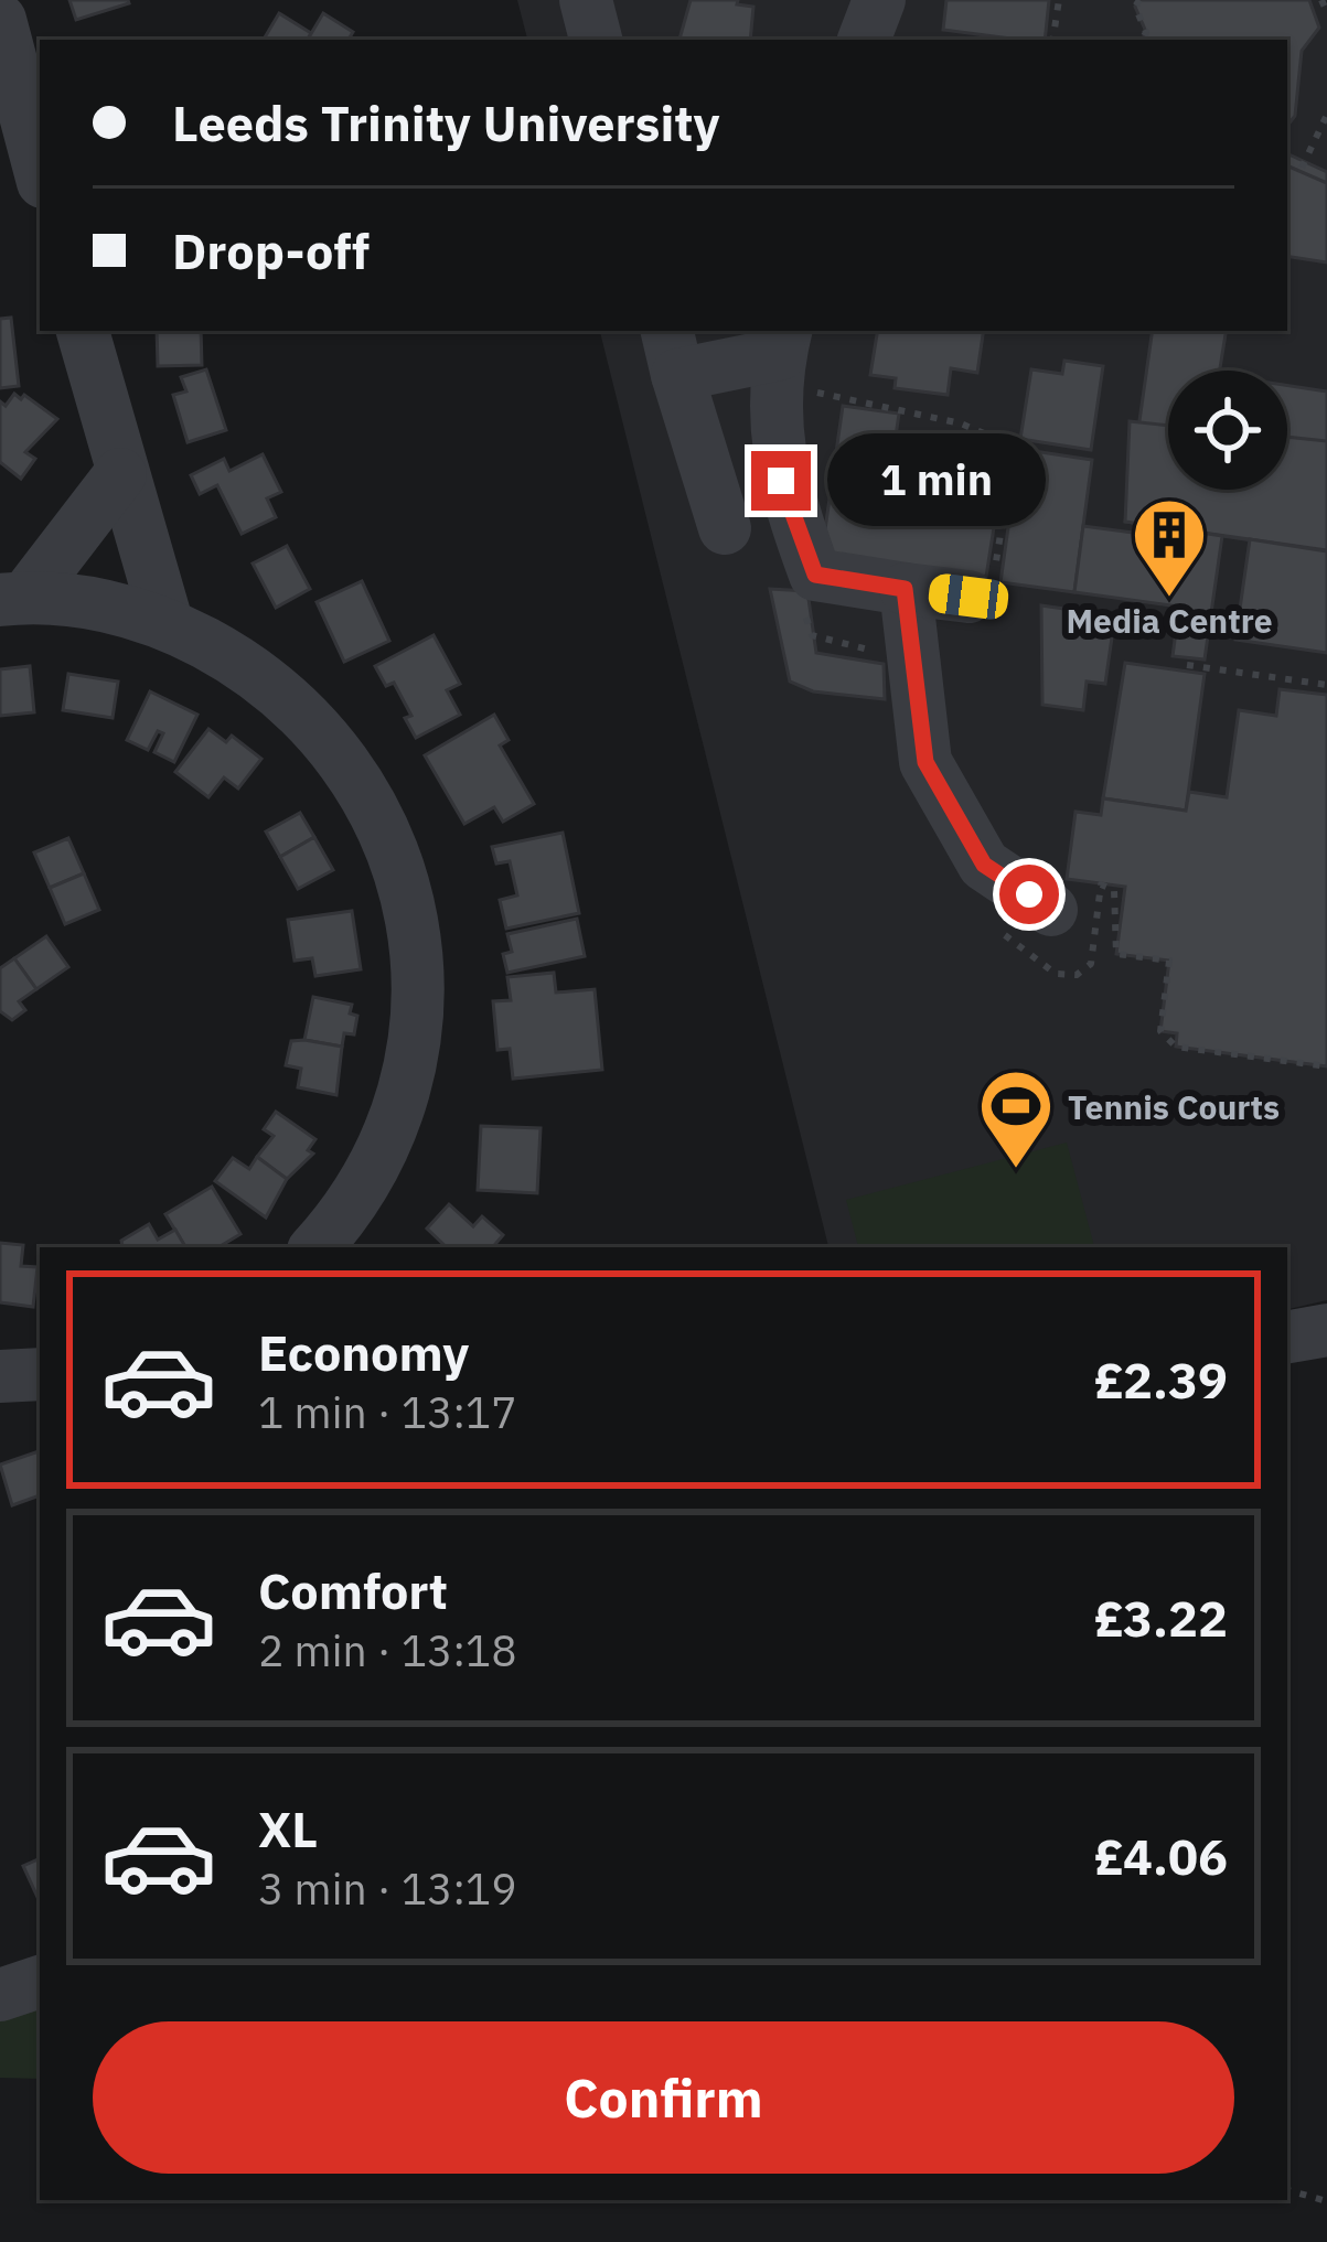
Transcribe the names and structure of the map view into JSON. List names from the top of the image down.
{
  "places": {
    "building": ["Media Centre"],
    "sports": ["Tennis Courts"]
  },
  "page": {
    "banner": ["Leeds Trinity University", "Drop-off"],
    "bubble": "1 min",
    "list": [
      {
        "name": "Economy",
        "note": "1 min · 13:17",
        "value": "£2.39"
      },
      {
        "name": "Comfort",
        "note": "2 min · 13:18",
        "value": "£3.22"
      },
      {
        "name": "XL",
        "note": "3 min · 13:19",
        "value": "£4.06"
      }
    ],
    "buttons": "Confirm"
  }
}
